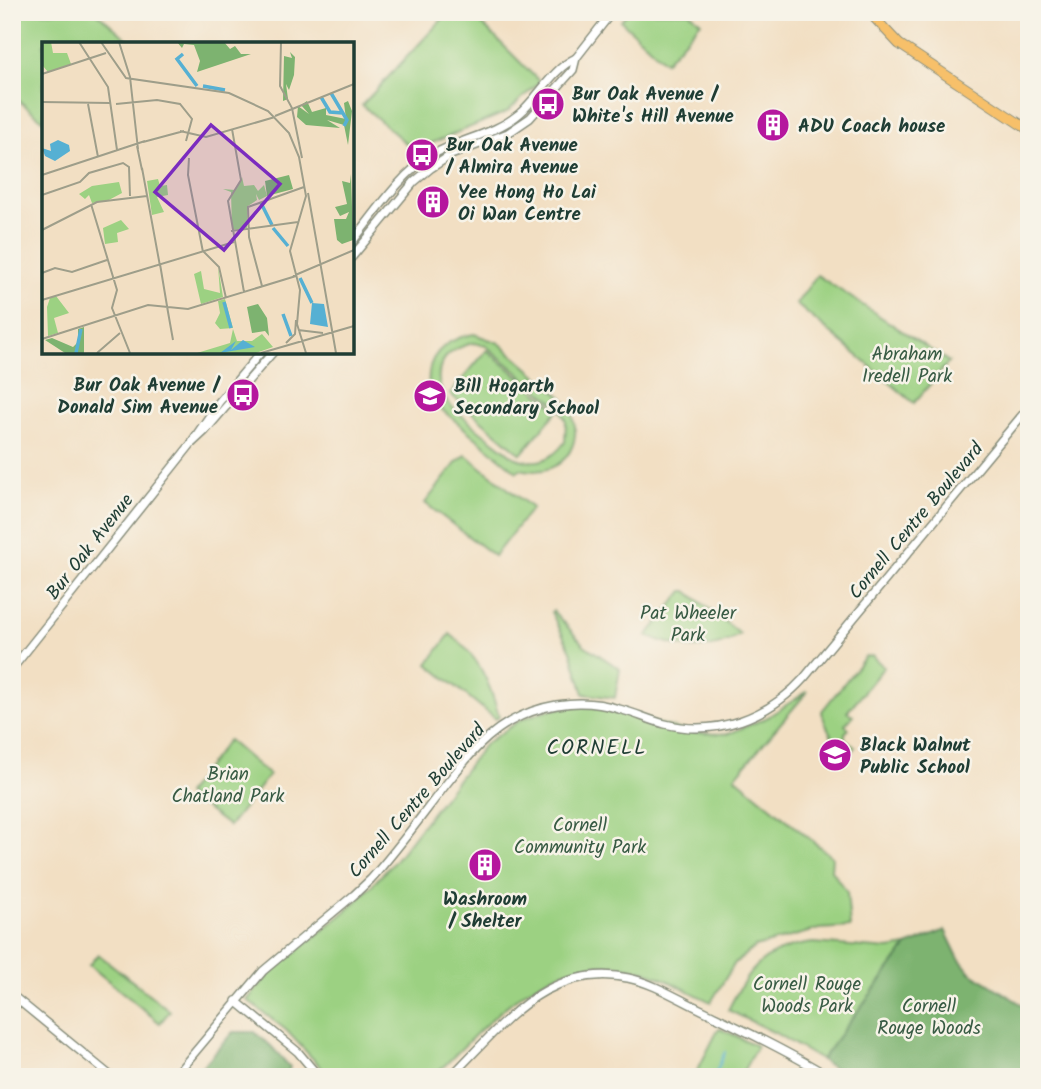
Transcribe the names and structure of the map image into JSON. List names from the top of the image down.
{
  "streets": {
    "street": ["Cornell Centre Boulevard", "Bur Oak Avenue"]
  },
  "districts": ["CORNELL"],
  "parks": [
    "Abraham Iredell Park",
    "Pat Wheeler Park",
    "Brian Chatland Park",
    "Cornell Community Park",
    "Cornell Rouge Woods Park",
    "Cornell Rouge Woods"
  ],
  "places": {
    "bus stop": ["Bur Oak Avenue / White's Hill Avenue", "Bur Oak Avenue / Almira Avenue", "Bur Oak Avenue / Donald Sim Avenue"],
    "building": ["ADU Coach house", "Yee Hong Ho Lai Oi Wan Centre", "Washroom / Shelter"],
    "school or university": ["Bill Hogarth Secondary School", "Black Walnut Public School"]
  }
}
